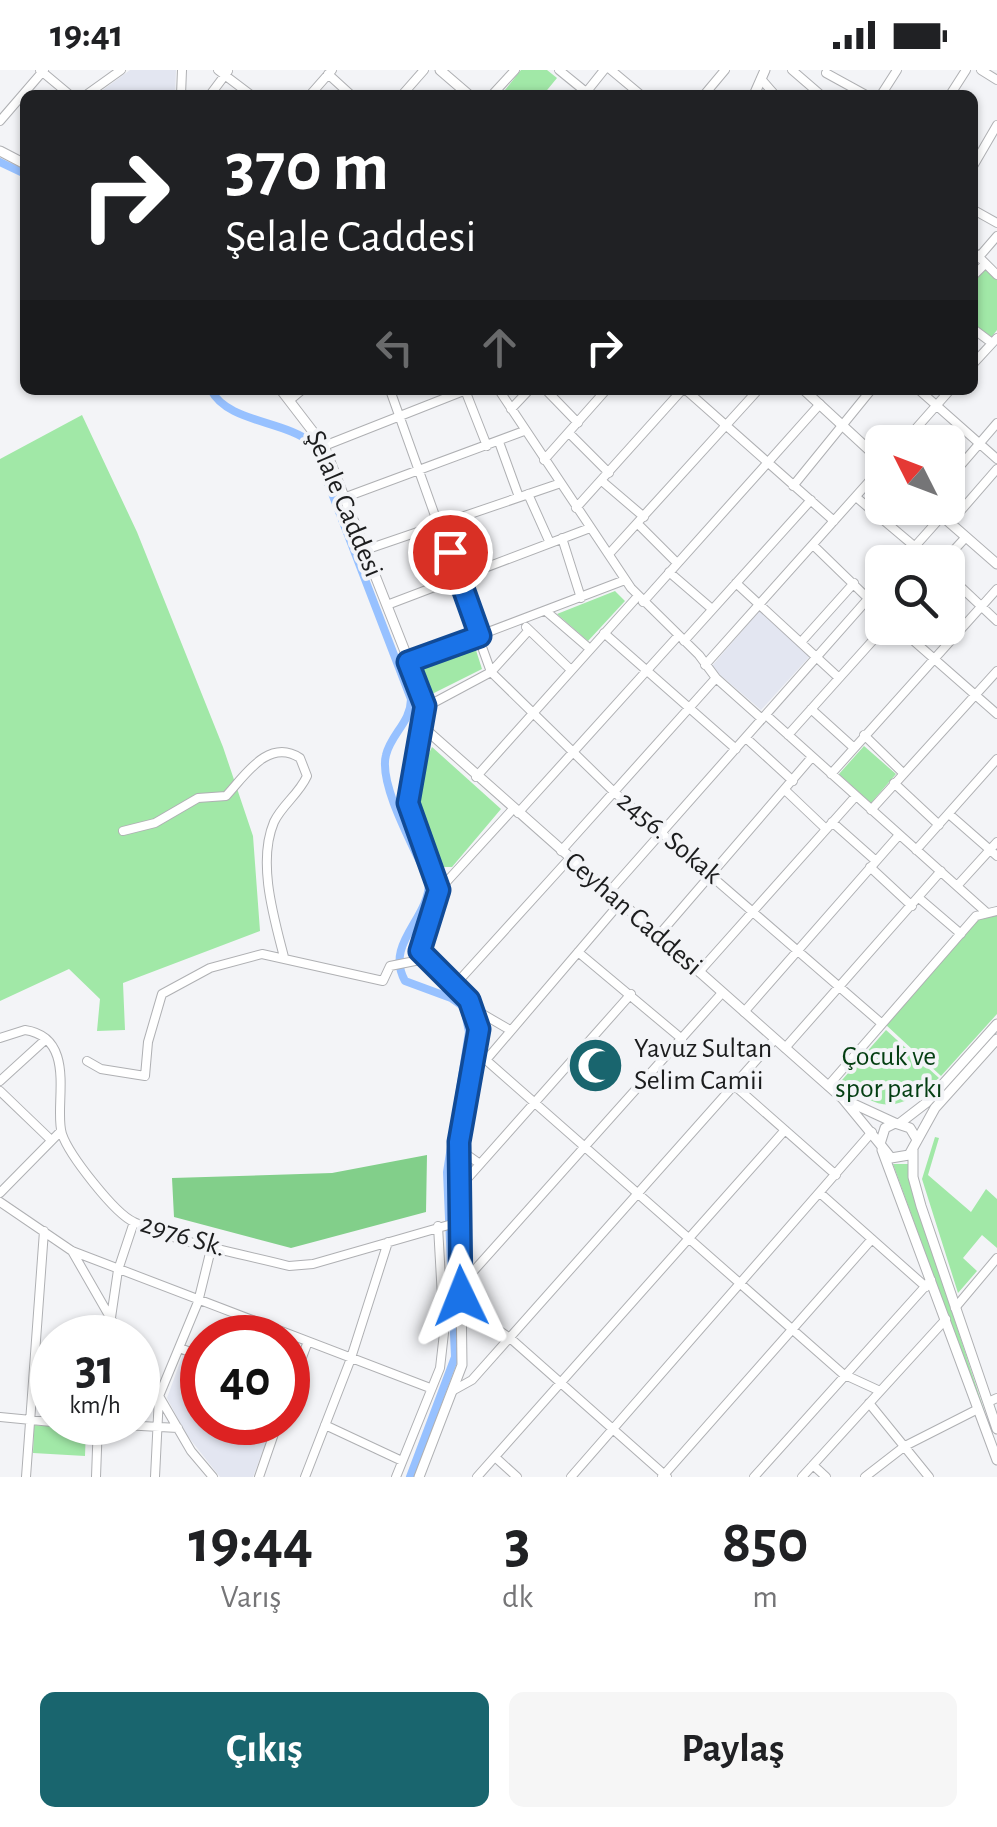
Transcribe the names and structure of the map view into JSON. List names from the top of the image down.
{
  "streets": {
    "street": [
      "Şelale Caddesi",
      "2456. Sokak",
      "Ceyhan Caddesi",
      "2976 Sk."
    ]
  },
  "crossings": [
    ["Şelale Caddesi", "Ceyhan Caddesi"]
  ],
  "parks": ["Çocuk ve spor parkı"],
  "places": {
    "mosque": ["Yavuz Sultan Selim Camii"]
  },
  "north": "top left",
  "page": {
    "status": "19:41",
    "turn": ["370 m", "Şelale Caddesi"],
    "speed": "31 km/h",
    "limit": "40",
    "eta": [
      "19:44",
      "Varış",
      "3",
      "dk",
      "850",
      "m"
    ],
    "buttons": ["Çıkış", "Paylaş"]
  }
}
